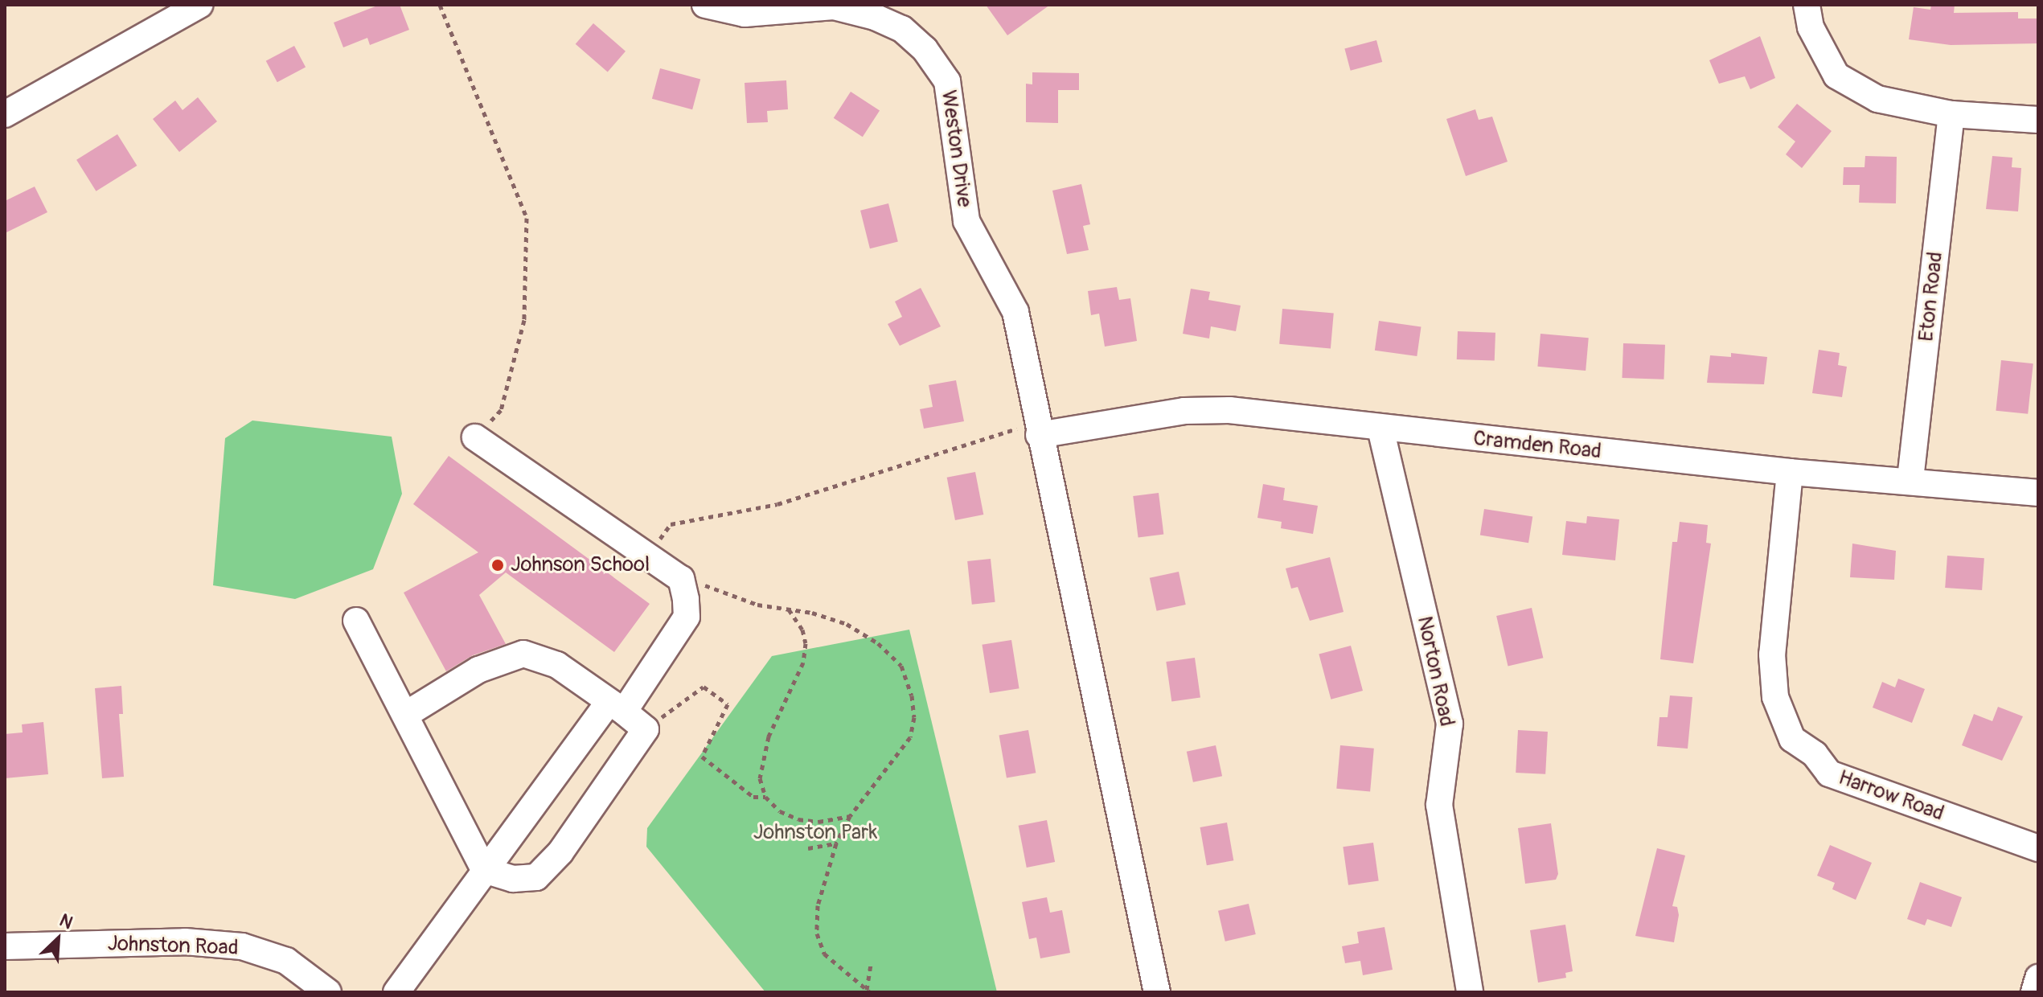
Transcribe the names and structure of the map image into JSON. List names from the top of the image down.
{
  "streets": {
    "street": [
      "Weston Drive",
      "Eton Road",
      "Cramden Road",
      "Norton Road",
      "Harrow Road",
      "Johnston Road"
    ]
  },
  "crossings": [
    ["Weston Drive", "Cramden Road"],
    ["Eton Road", "Cramden Road"],
    ["Cramden Road", "Norton Road"],
    ["Cramden Road", "Harrow Road"]
  ],
  "parks": ["Johnston Park"],
  "places": ["Johnson School"],
  "north": "top right"
}
